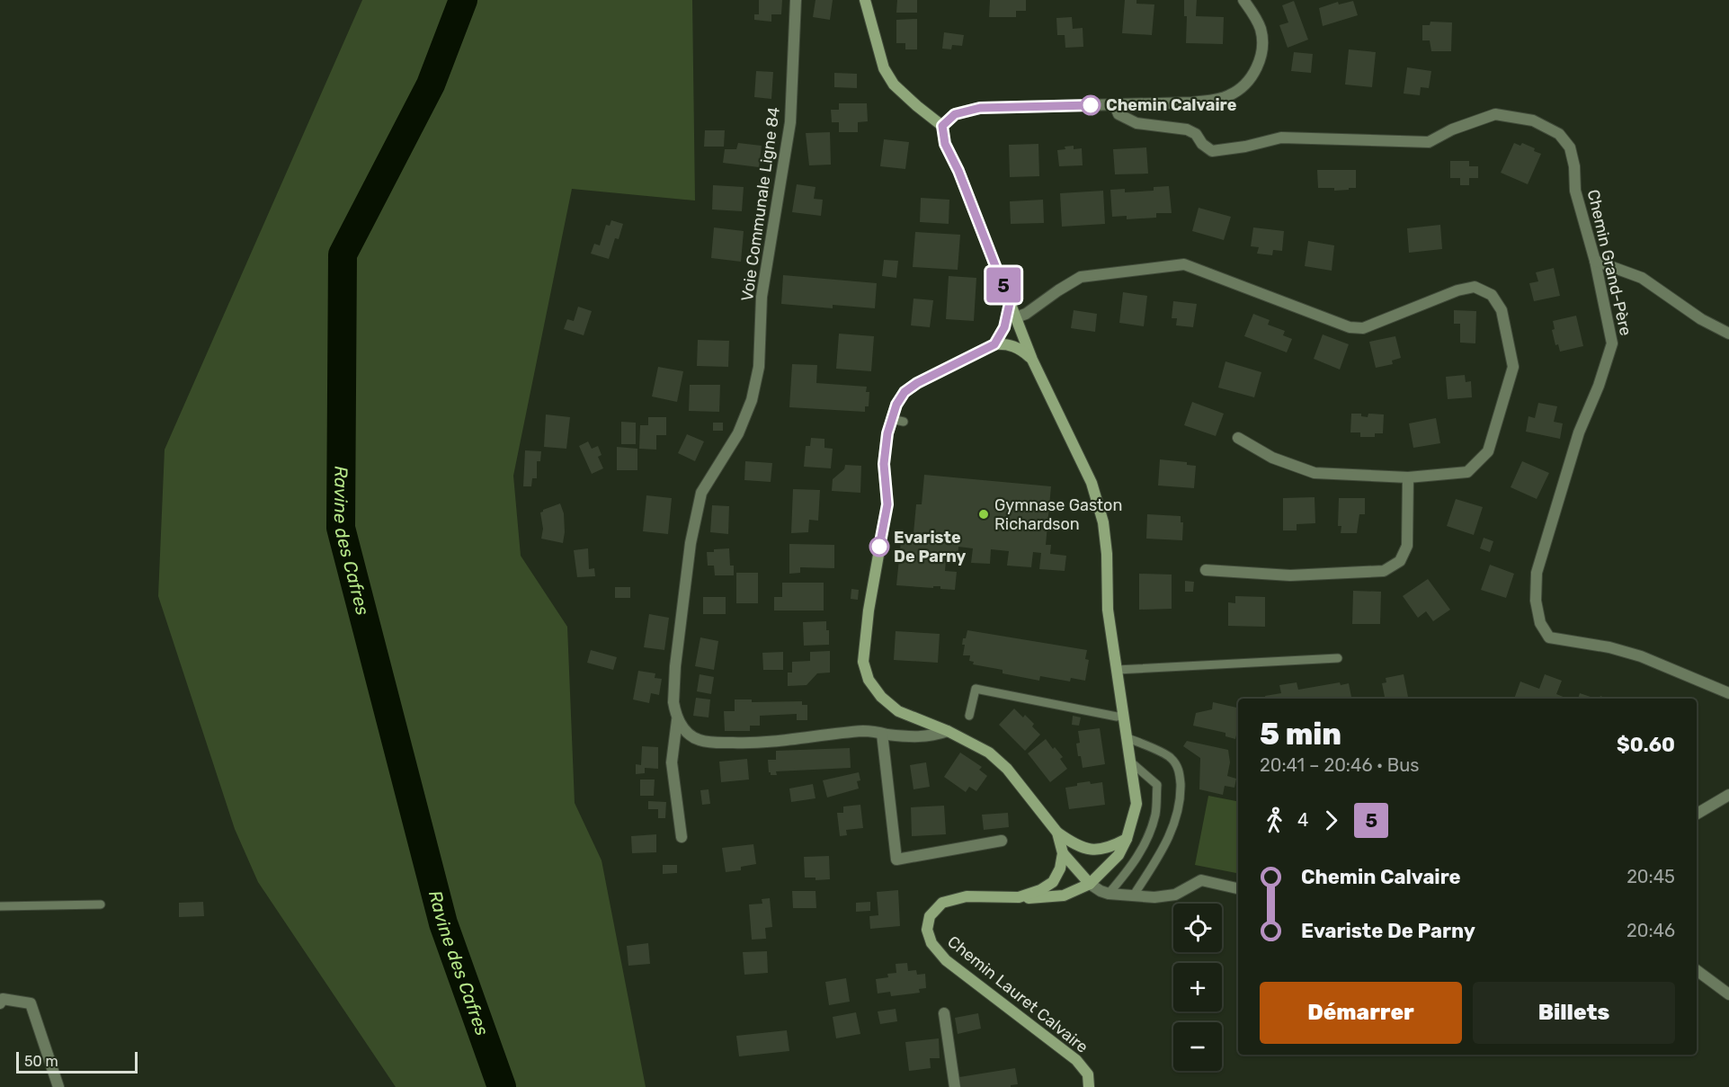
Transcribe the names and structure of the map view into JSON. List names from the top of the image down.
{
  "streets": {
    "main road": ["Chemin Lauret Calvaire"],
    "street": ["Voie Communale Ligne 84", "Chemin Grand-Père"]
  },
  "water": ["Ravine des Cafres"],
  "places": ["Chemin Calvaire", "Gymnase Gaston Richardson", "Evariste De Parny"],
  "lines": ["bus line 5"],
  "scale_bar": "50 m",
  "page": {
    "on_map": "5",
    "heading": ["5 min", "20:41 – 20:46 · Bus", "$0.60"],
    "legs": ["4", "5"],
    "list": [
      {
        "name": "Chemin Calvaire",
        "value": "20:45"
      },
      {
        "name": "Evariste De Parny",
        "value": "20:46"
      }
    ],
    "map_buttons": ["+", "−"],
    "buttons": ["Démarrer", "Billets"],
    "scale": "50 m"
  }
}
